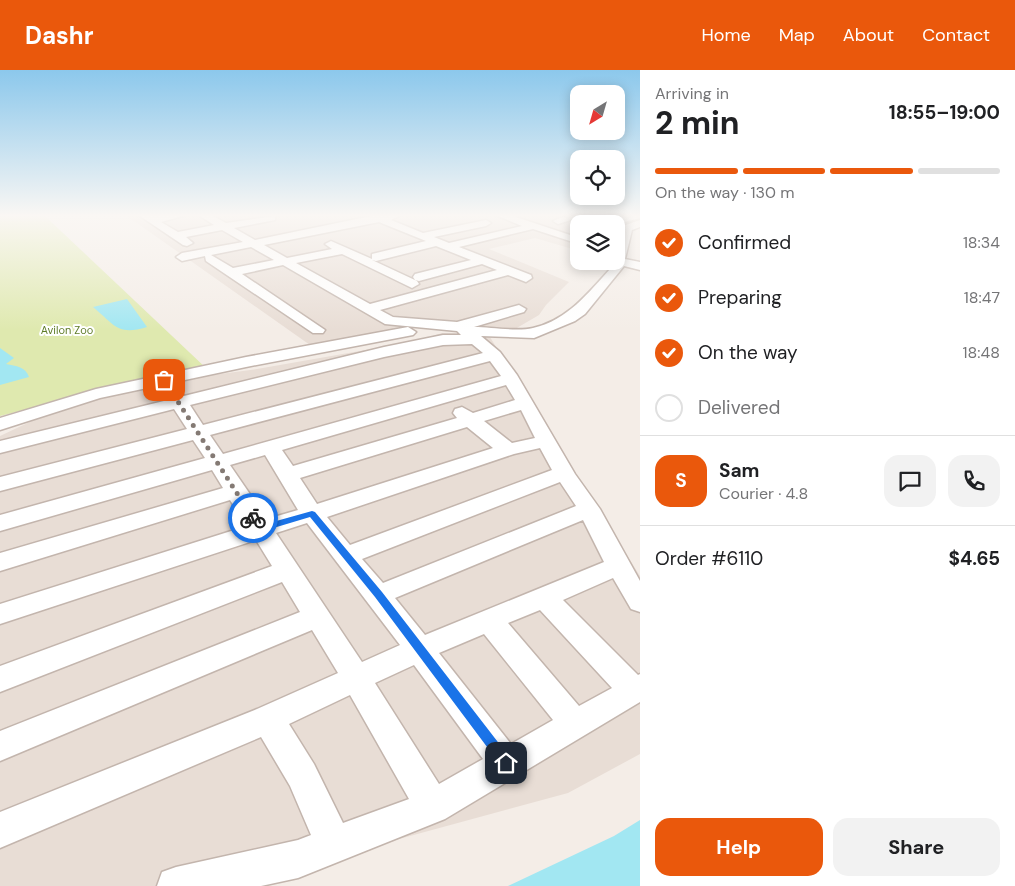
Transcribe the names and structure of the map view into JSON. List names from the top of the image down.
{
  "parks": ["Avilon Zoo"],
  "north": "bottom left",
  "page": {
    "header": "Dashr",
    "nav": [
      "Home",
      "Map",
      "About",
      "Contact"
    ],
    "heading": ["2 min", "Arriving in", "18:55–19:00"],
    "panel": [
      "Sam",
      "Courier · 4.8",
      "Order #6110",
      "$4.65"
    ],
    "bar": "On the way · 130 m",
    "list": [
      ["Confirmed", "18:34"],
      ["Preparing", "18:47"],
      ["On the way", "18:48"],
      "Delivered"
    ],
    "round": "S",
    "buttons": ["Help", "Share"]
  }
}
